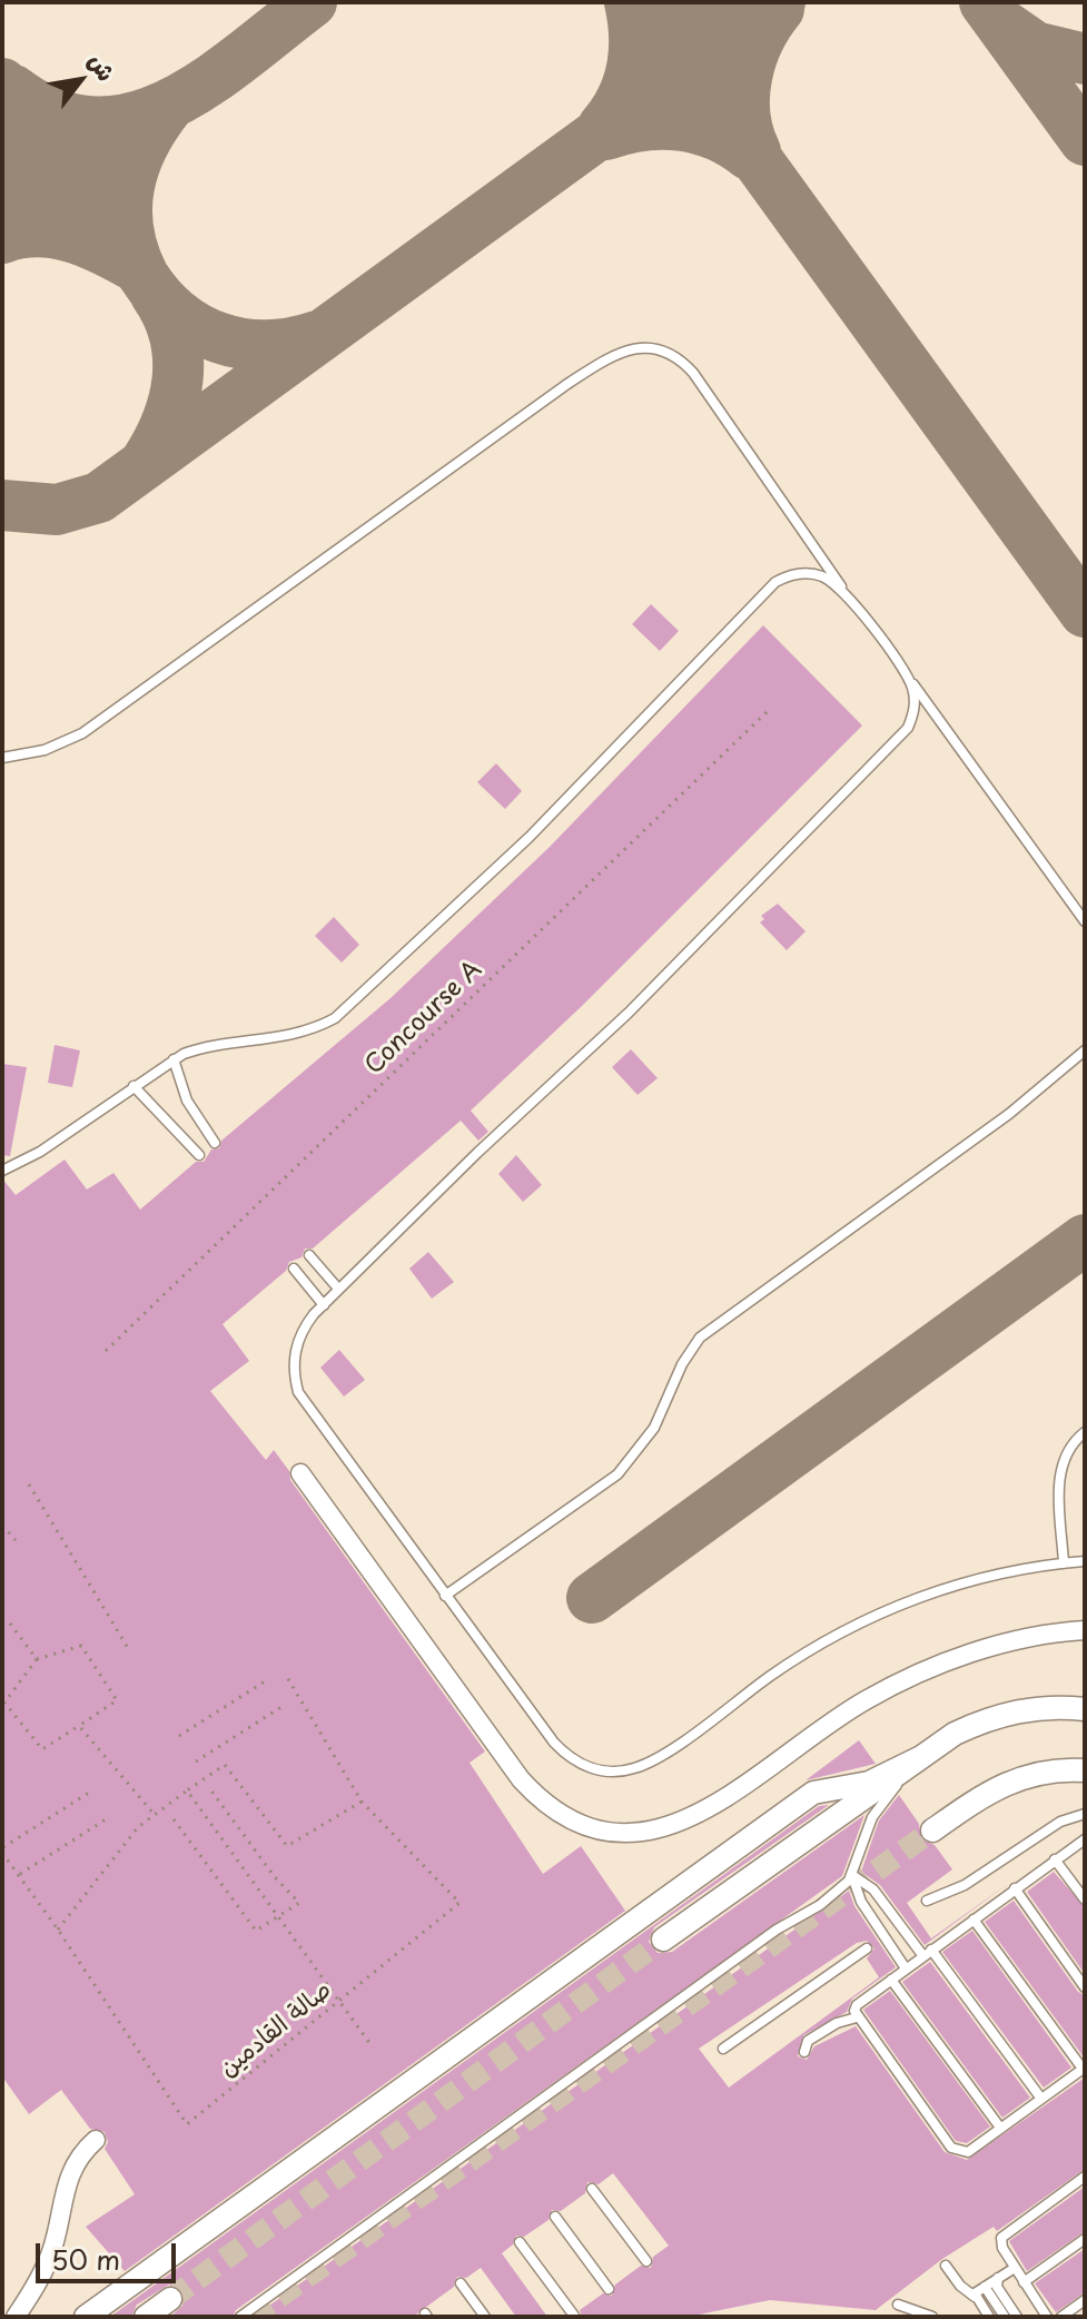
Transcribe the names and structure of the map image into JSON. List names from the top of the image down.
{
  "streets": {
    "path": ["Concourse A", "صالة القادمين"]
  },
  "scale_bar": "50 m",
  "north": "top right"
}
